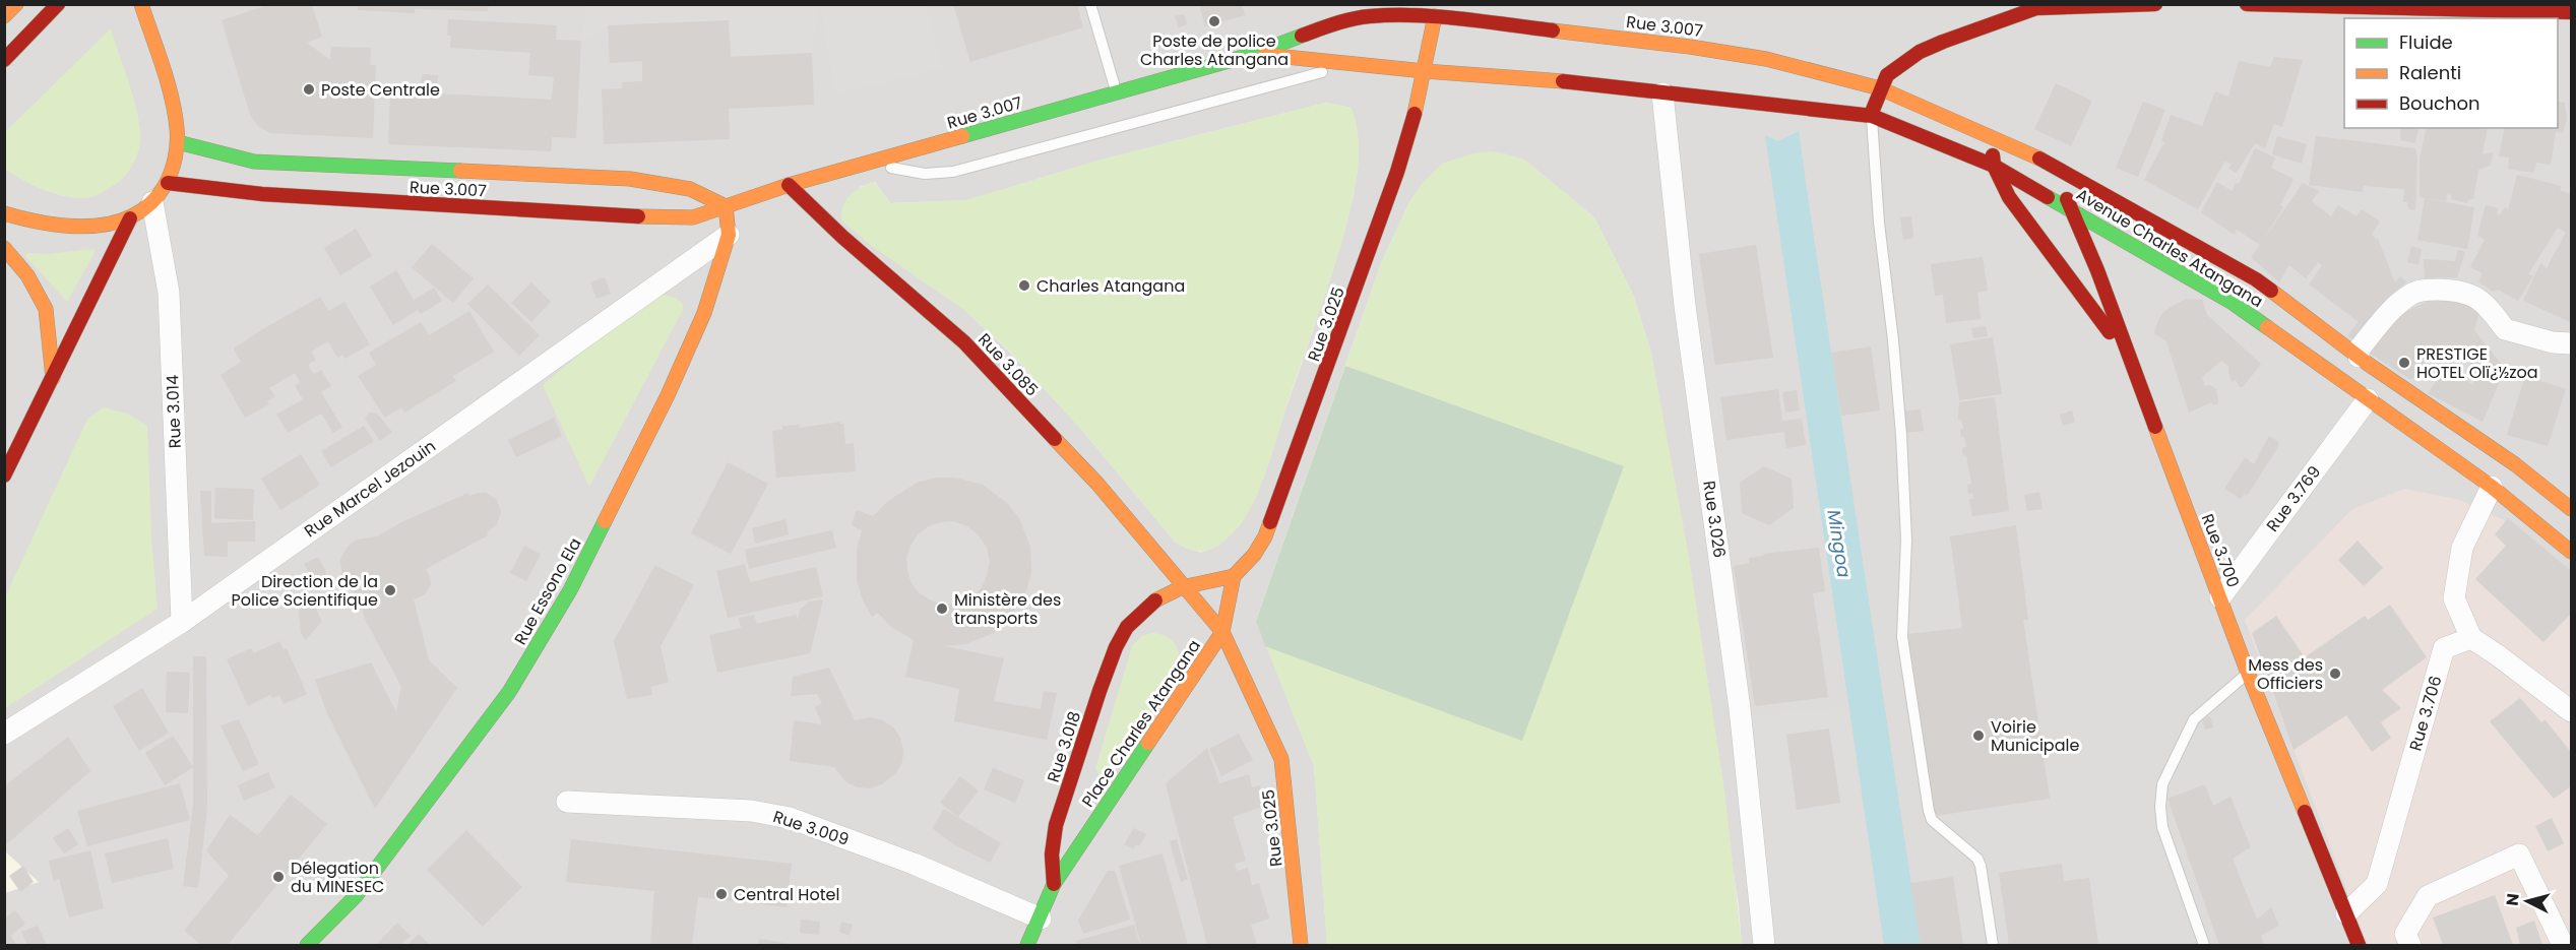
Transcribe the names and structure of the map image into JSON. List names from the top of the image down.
{
  "streets": {
    "main road": [
      "Rue 3.007",
      "Avenue Charles Atangana",
      "Rue 3.025",
      "Rue 3.085",
      "Rue 3.700",
      "Rue Essono Ela",
      "Place Charles Atangana",
      "Rue 3.018"
    ],
    "street": [
      "Rue 3.014",
      "Rue Marcel Jezouin",
      "Rue 3.769",
      "Rue 3.026",
      "Rue 3.706",
      "Rue 3.009"
    ]
  },
  "crossings": [
    ["Rue 3.007", "Avenue Charles Atangana"],
    ["Rue 3.007", "Rue 3.025"],
    ["Rue 3.007", "Rue 3.085"],
    ["Rue 3.007", "Rue 3.026"],
    ["Rue 3.007", "Rue Essono Ela"],
    ["Avenue Charles Atangana", "Rue 3.769"],
    ["Avenue Charles Atangana", "Rue 3.700"],
    ["Rue 3.025", "Place Charles Atangana"],
    ["Rue 3.085", "Place Charles Atangana"],
    ["Rue 3.085", "Rue 3.018"],
    ["Rue 3.014", "Rue Marcel Jezouin"],
    ["Rue Marcel Jezouin", "Rue Essono Ela"],
    ["Rue 3.769", "Rue 3.700"],
    ["Rue 3.700", "Rue 3.706"],
    ["Place Charles Atangana", "Rue 3.018"],
    ["Rue 3.018", "Rue 3.009"]
  ],
  "water": ["Mingoa"],
  "places": [
    "Poste de police Charles Atangana",
    "Poste Centrale",
    "Charles Atangana",
    "PRESTIGE HOTEL Olï¿½zoa",
    "Direction de la Police Scientifique",
    "Ministère des transports",
    "Mess des Officiers",
    "Voirie Municipale",
    "Délegation du MINESEC",
    "Central Hotel"
  ],
  "legend": ["Fluide", "Ralenti", "Bouchon"],
  "north": "left"
}
